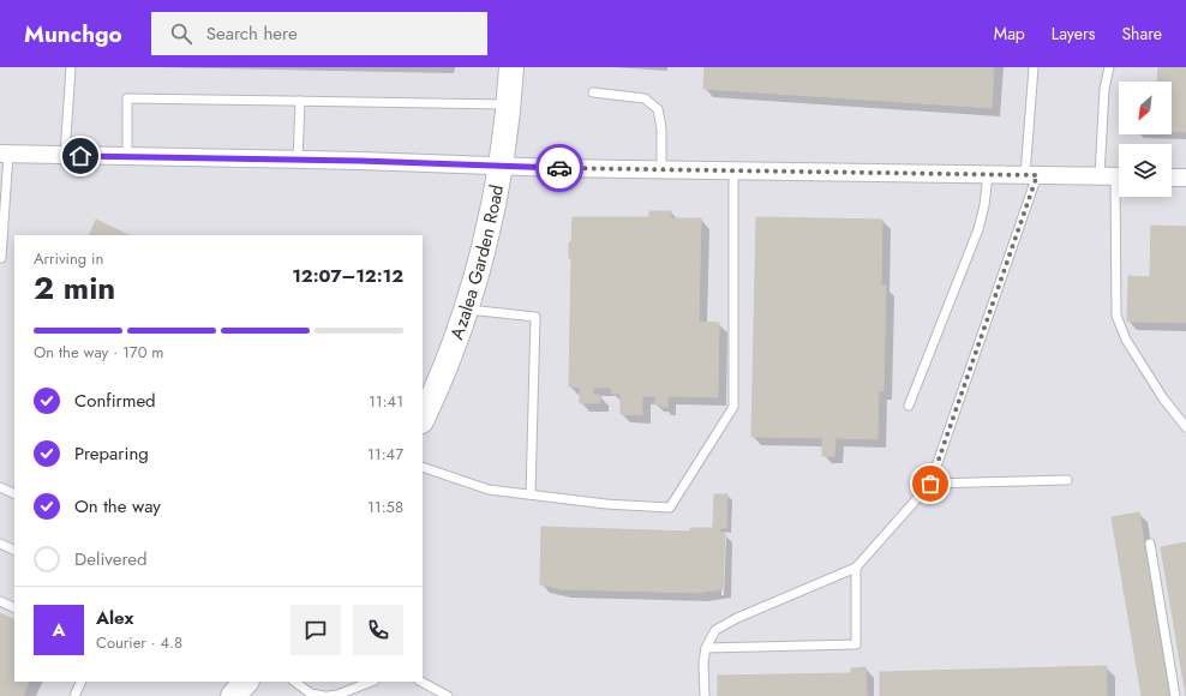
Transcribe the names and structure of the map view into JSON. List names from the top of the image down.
{
  "streets": {
    "main road": ["Azalea Garden Road"]
  },
  "north": "bottom left",
  "page": {
    "header": "Munchgo",
    "search": "Search here",
    "nav": ["Map", "Layers", "Share"],
    "heading": ["2 min", "Arriving in", "12:07–12:12"],
    "panel": ["Alex", "Courier · 4.8"],
    "bar": "On the way · 170 m",
    "list": [
      ["Confirmed", "11:41"],
      ["Preparing", "11:47"],
      ["On the way", "11:58"],
      "Delivered"
    ],
    "round": "A"
  }
}
